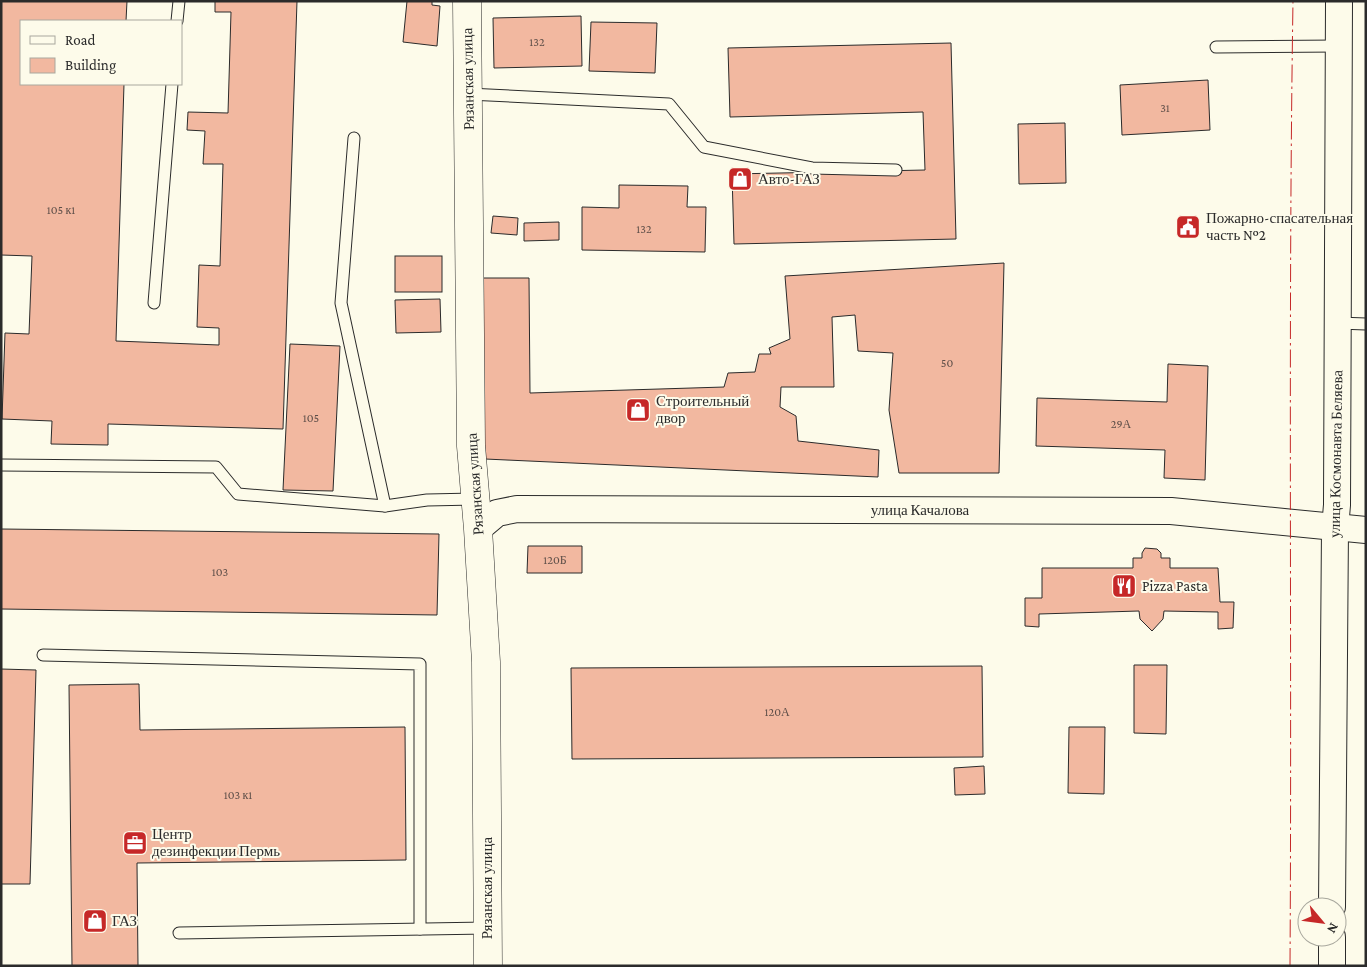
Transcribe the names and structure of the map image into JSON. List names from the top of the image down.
{
  "streets": {
    "main road": ["Рязанская улица"],
    "street": ["улица Космонавта Беляева", "улица Качалова"]
  },
  "crossings": [
    ["Рязанская улица", "улица Качалова"],
    ["улица Космонавта Беляева", "улица Качалова"]
  ],
  "places": {
    "shop": ["Авто-ГАЗ", "Строительный двор", "ГАЗ"],
    "public building": ["Пожарно-спасательная часть №2"],
    "restaurant": ["Pizza Pasta"],
    "office": ["Центр дезинфекции Пермь"]
  },
  "house_numbers": [
    "132",
    "31",
    "105 к1",
    "132",
    "50",
    "105",
    "29А",
    "120Б",
    "103",
    "120А",
    "103 к1"
  ],
  "legend": ["Road", "Building"],
  "north": "bottom right"
}
